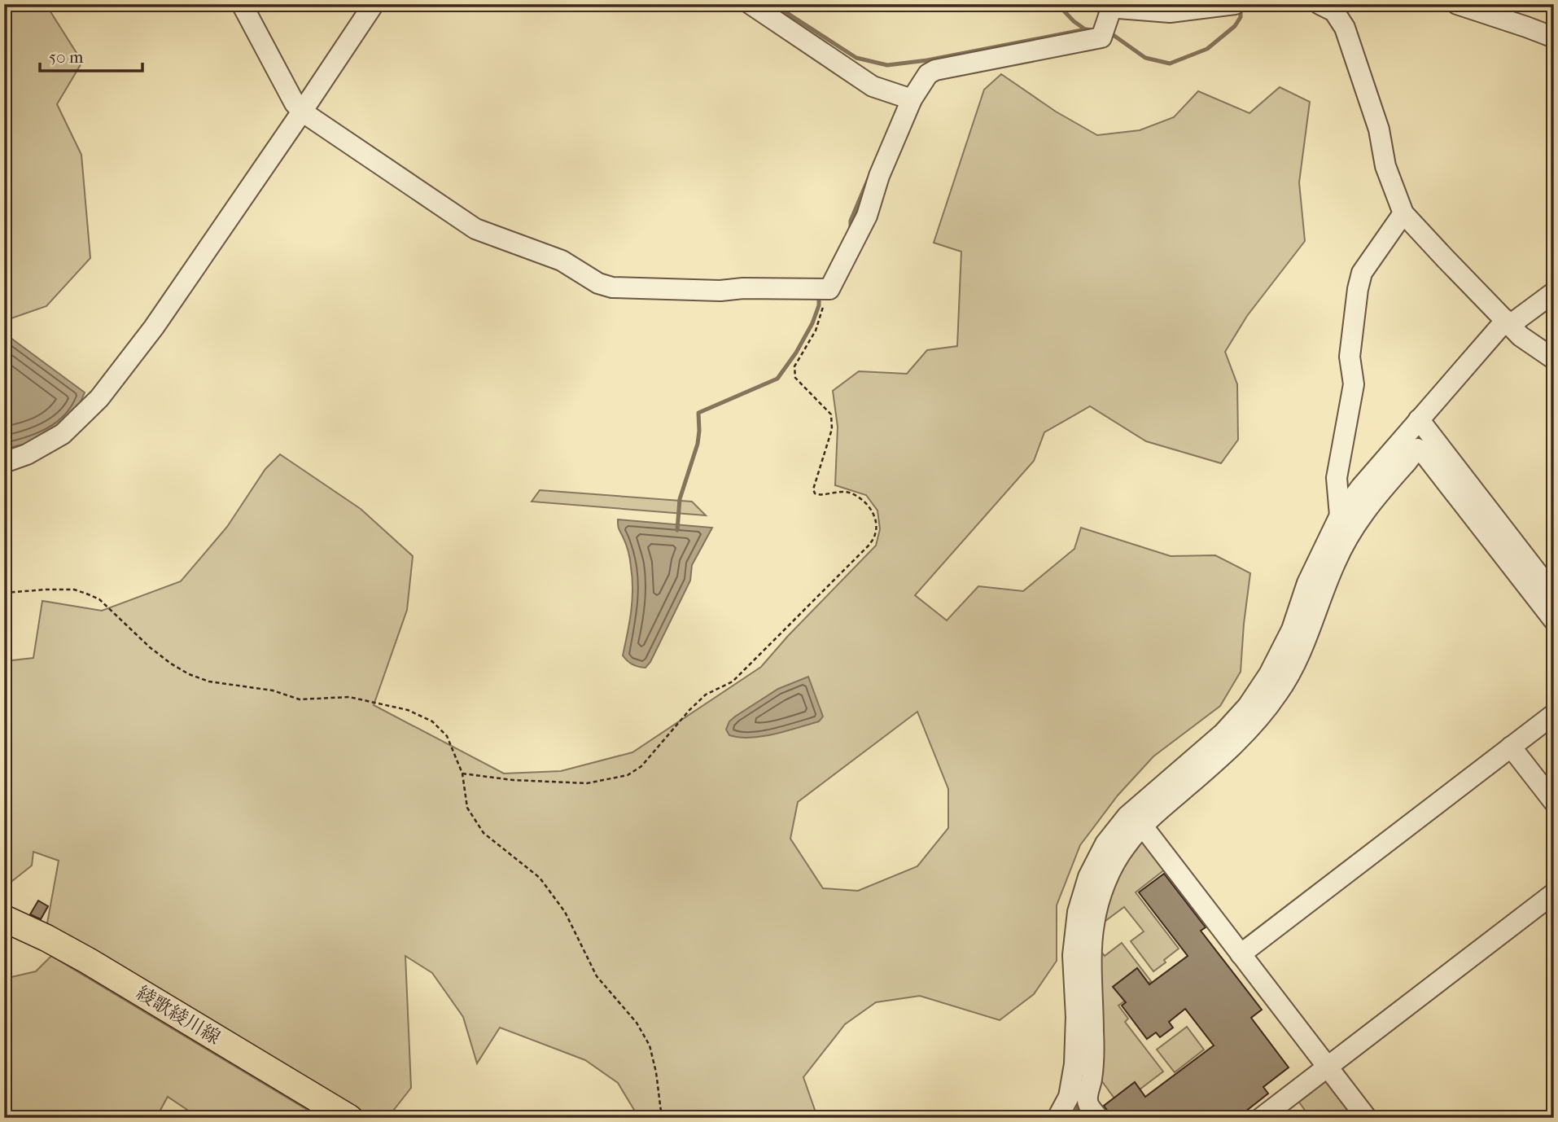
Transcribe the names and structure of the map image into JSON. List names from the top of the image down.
{
  "streets": {
    "main road": ["綾歌綾川線"]
  },
  "scale_bar": "50 m"
}
